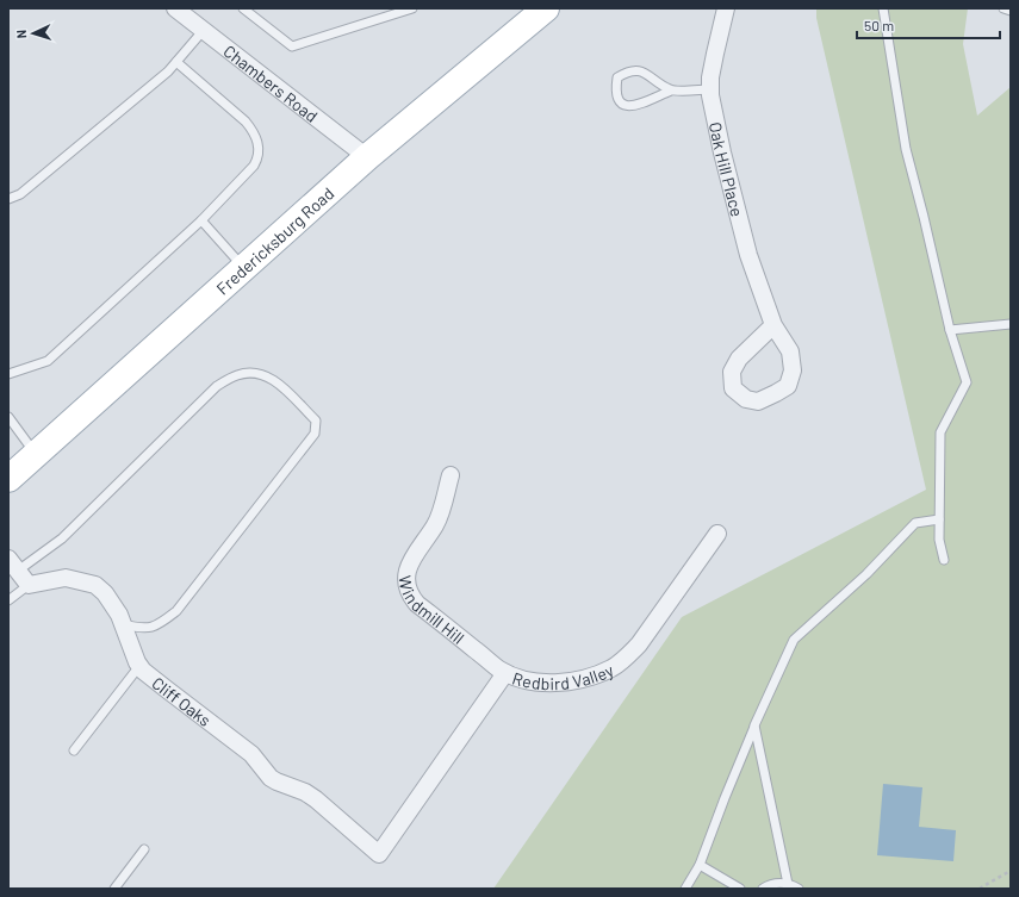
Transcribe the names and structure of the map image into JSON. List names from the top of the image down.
{
  "streets": {
    "main road": ["Fredericksburg Road"],
    "street": [
      "Chambers Road",
      "Oak Hill Place",
      "Windmill Hill",
      "Redbird Valley",
      "Cliff Oaks"
    ]
  },
  "crossings": [
    ["Chambers Road", "Fredericksburg Road"],
    ["Windmill Hill", "Redbird Valley"],
    ["Redbird Valley", "Cliff Oaks"]
  ],
  "scale_bar": "50 m",
  "north": "left"
}
